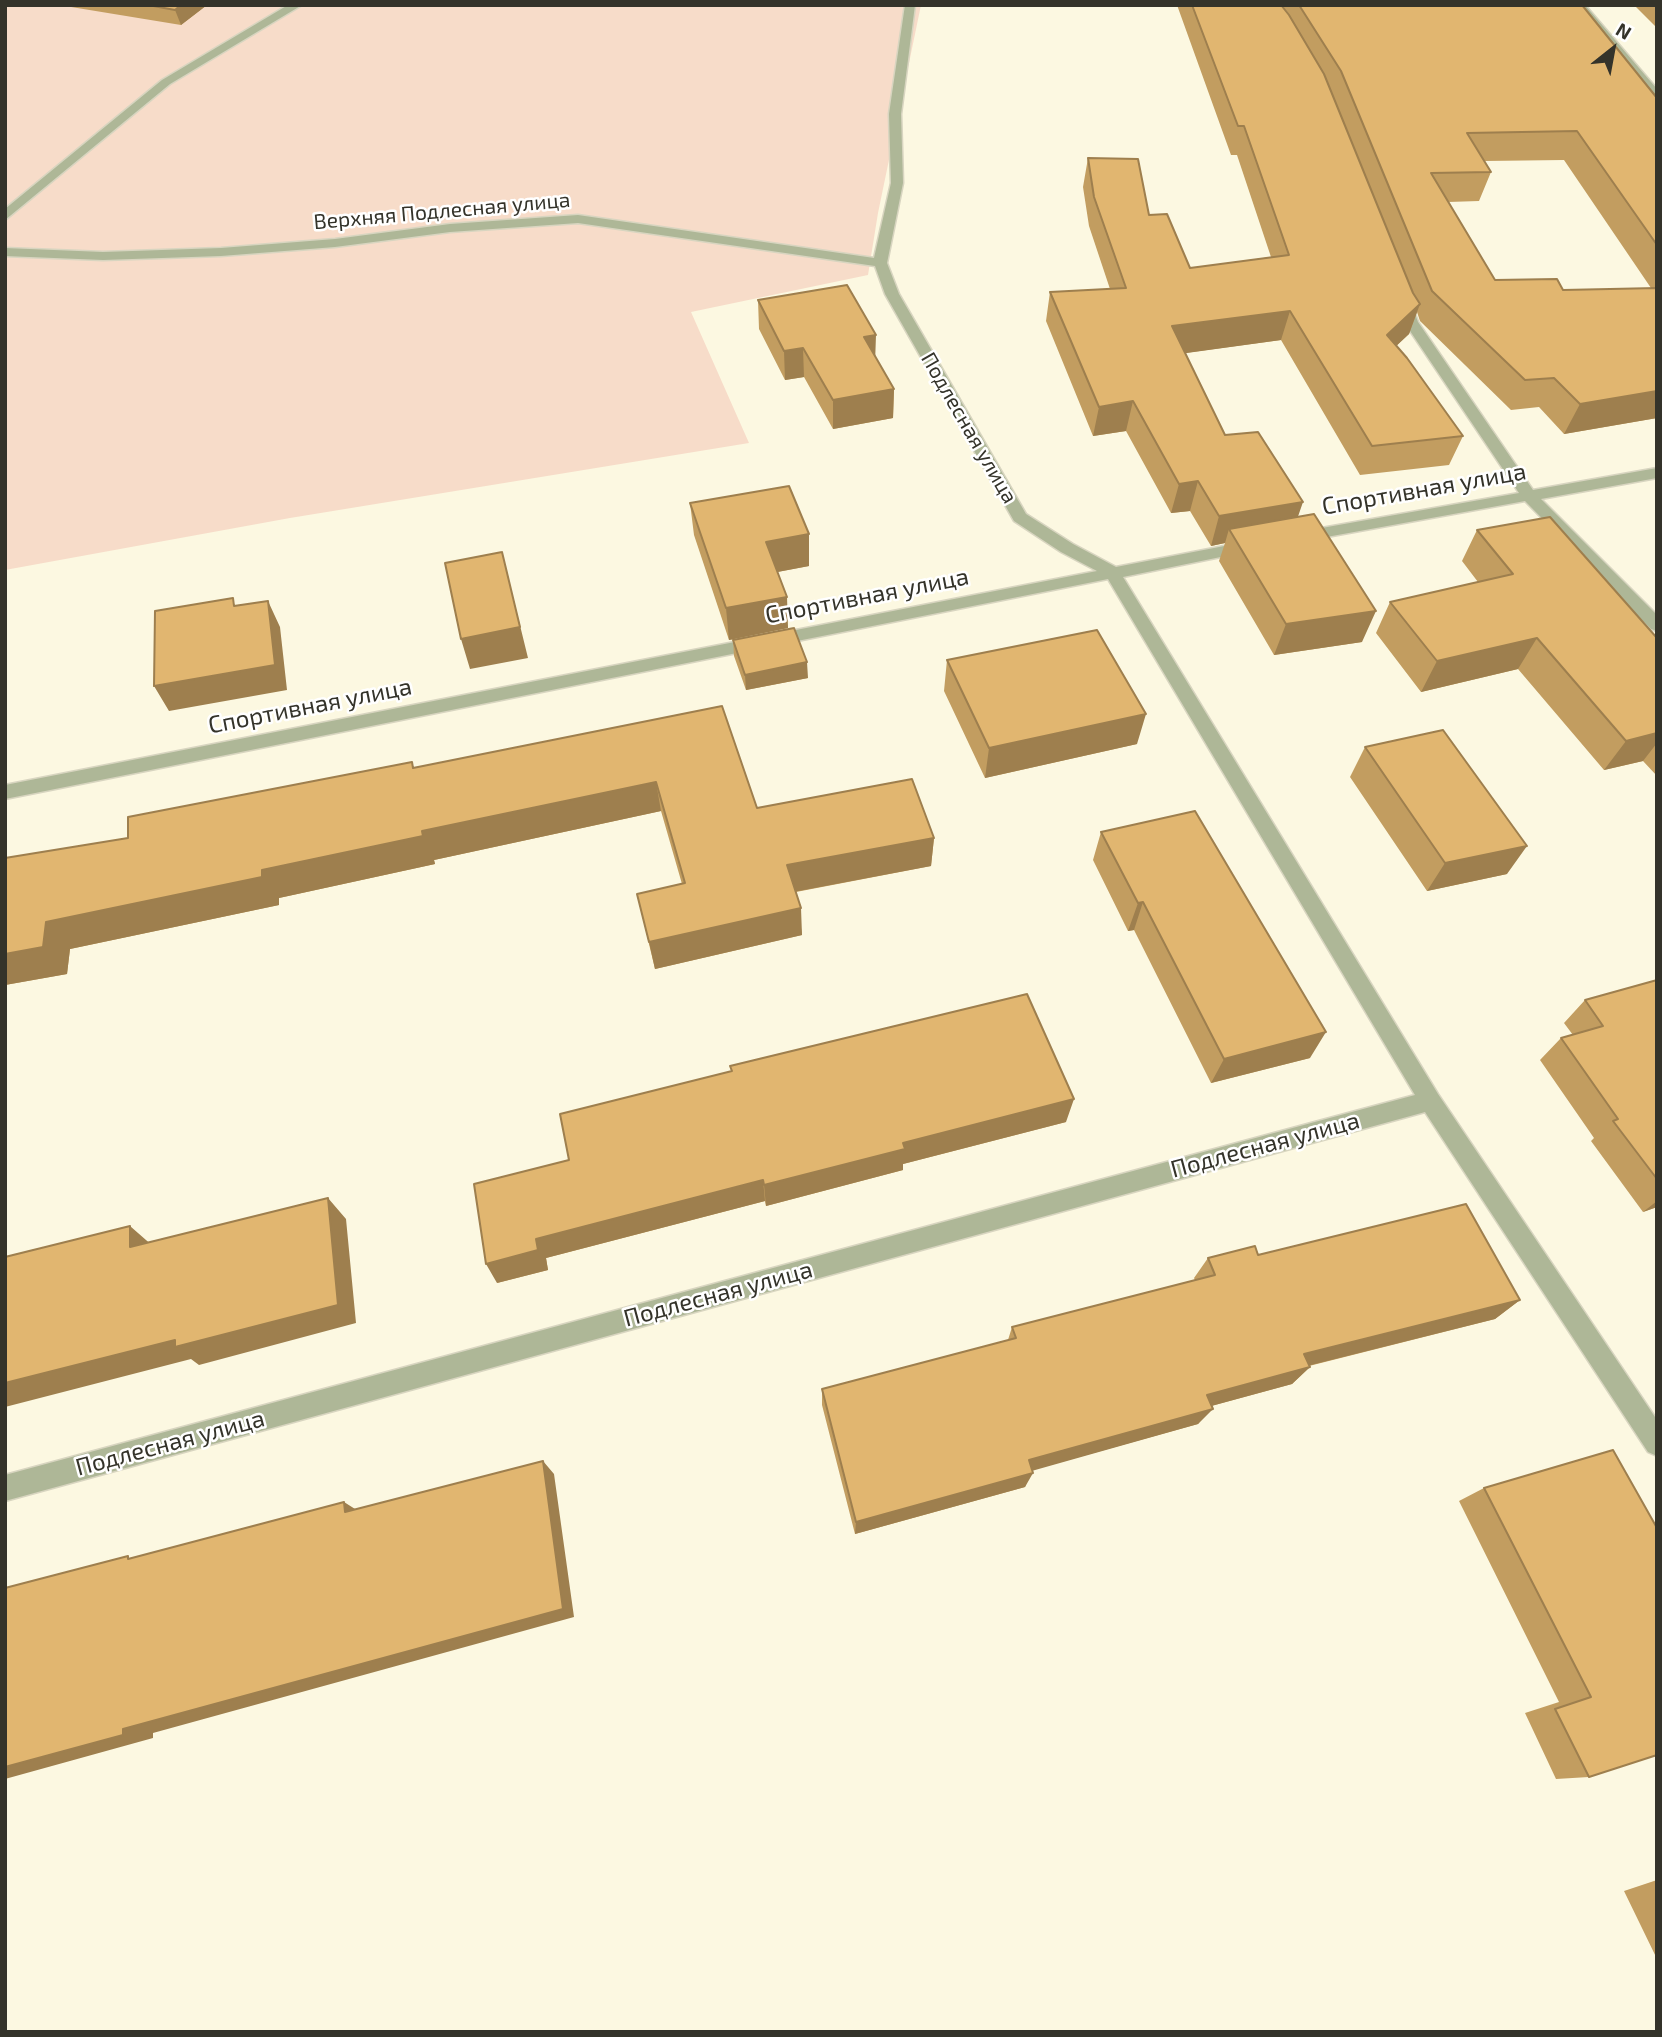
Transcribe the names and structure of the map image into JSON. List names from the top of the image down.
{
  "streets": {
    "street": ["Верхняя Подлесная улица", "Подлесная улица", "Спортивная улица"]
  },
  "crossings": [
    ["Верхняя Подлесная улица", "Подлесная улица"],
    ["Подлесная улица", "Спортивная улица"]
  ],
  "north": "top right"
}
